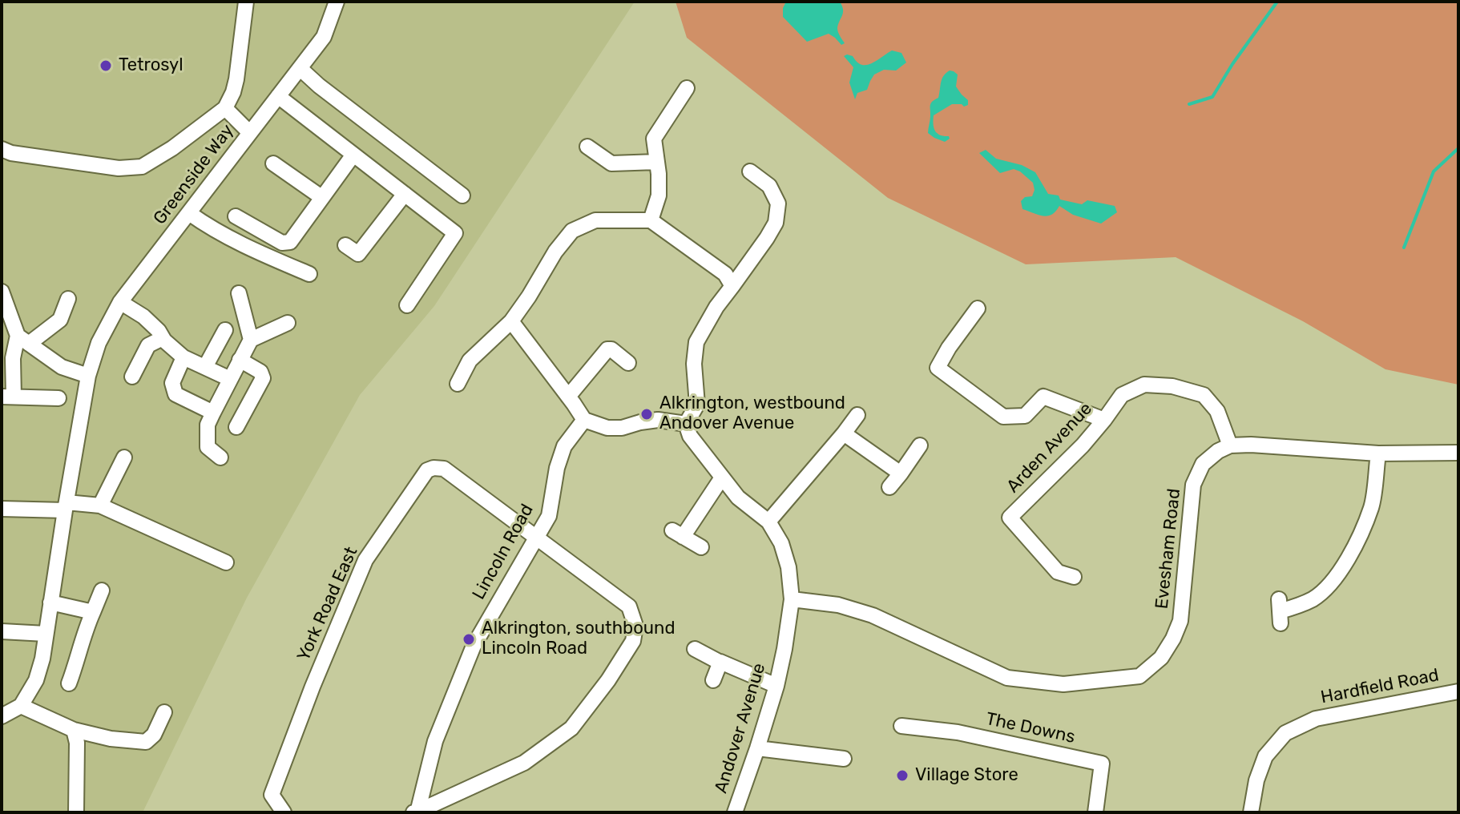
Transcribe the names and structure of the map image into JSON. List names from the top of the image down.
{
  "streets": {
    "street": [
      "Greenside Way",
      "Arden Avenue",
      "Evesham Road",
      "Lincoln Road",
      "York Road East",
      "Hardfield Road",
      "Andover Avenue",
      "The Downs"
    ]
  },
  "crossings": [
    ["Arden Avenue", "Evesham Road"],
    ["Evesham Road", "Andover Avenue"],
    ["Lincoln Road", "York Road East"]
  ],
  "places": [
    "Tetrosyl",
    "Alkrington, westbound Andover Avenue",
    "Alkrington, southbound Lincoln Road",
    "Village Store"
  ]
}
